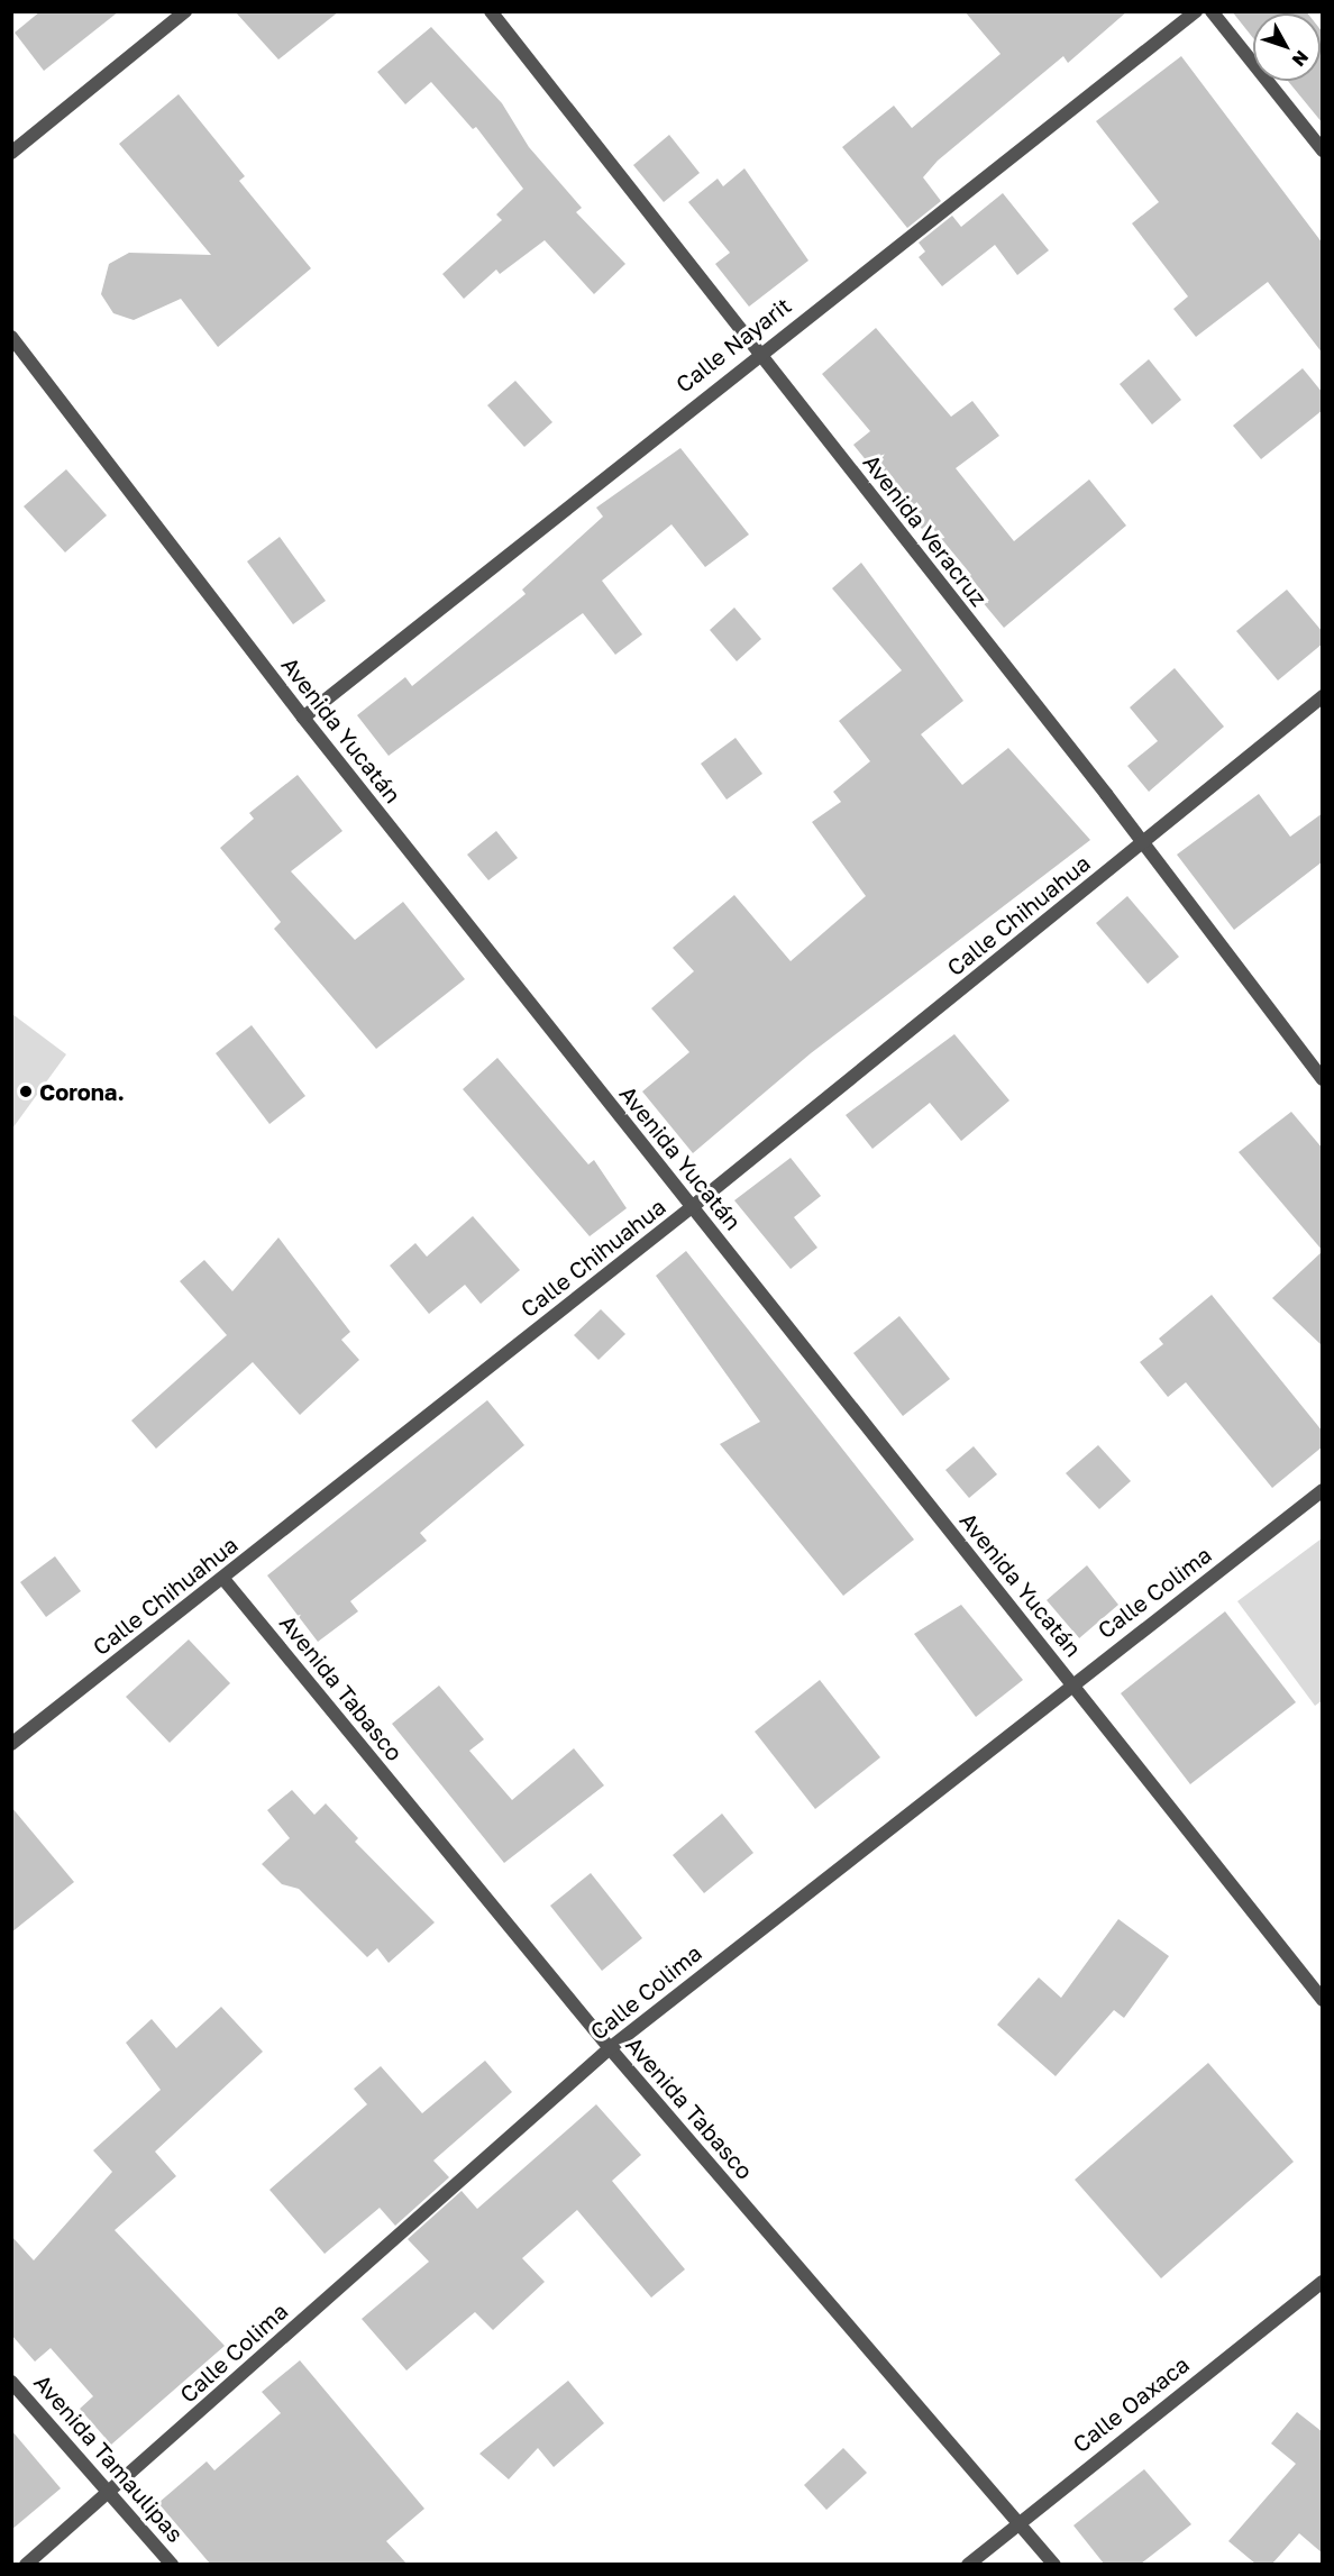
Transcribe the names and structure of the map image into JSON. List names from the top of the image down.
{
  "streets": {
    "street": [
      "Calle Nayarit",
      "Avenida Veracruz",
      "Avenida Yucatán",
      "Calle Chihuahua",
      "Calle Colima",
      "Avenida Tabasco",
      "Calle Oaxaca",
      "Avenida Tamaulipas"
    ]
  },
  "crossings": [
    ["Calle Nayarit", "Avenida Veracruz"],
    ["Calle Nayarit", "Avenida Yucatán"],
    ["Avenida Veracruz", "Calle Chihuahua"],
    ["Avenida Yucatán", "Calle Chihuahua"],
    ["Avenida Yucatán", "Calle Colima"],
    ["Calle Chihuahua", "Avenida Tabasco"],
    ["Calle Colima", "Avenida Tabasco"],
    ["Calle Colima", "Avenida Tamaulipas"],
    ["Avenida Tabasco", "Calle Oaxaca"]
  ],
  "places": ["Corona."],
  "north": "bottom right"
}
